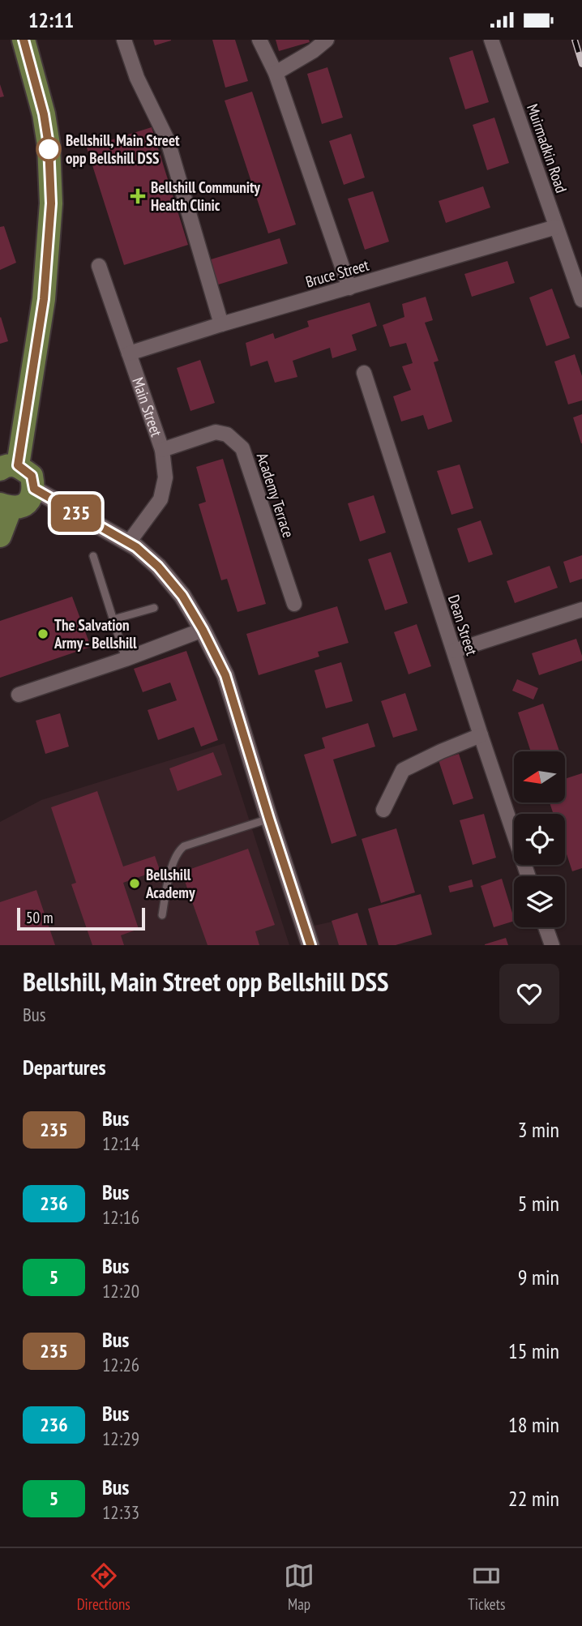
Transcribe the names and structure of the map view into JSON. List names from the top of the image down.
{
  "streets": {
    "street": [
      "Muirmadkin Road",
      "Bruce Street",
      "Main Street",
      "Academy Terrace",
      "Dean Street"
    ]
  },
  "crossings": [
    ["Muirmadkin Road", "Bruce Street"],
    ["Bruce Street", "Main Street"],
    ["Main Street", "Academy Terrace"]
  ],
  "places": {
    "other": ["Bellshill, Main Street opp Bellshill DSS", "The Salvation Army - Bellshill", "Bellshill Academy"],
    "health": ["Bellshill Community Health Clinic"]
  },
  "lines": ["bus line 235"],
  "scale_bar": "50 m",
  "north": "left",
  "page": {
    "status": "12:11",
    "on_map": "235",
    "scale": "50 m",
    "heading": [
      ["Bellshill, Main Street opp Bellshill DSS", "Bus"],
      "Departures"
    ],
    "list": [
      {
        "mark": "235",
        "name": "Bus",
        "note": "12:14",
        "value": "3 min"
      },
      {
        "mark": "236",
        "name": "Bus",
        "note": "12:16",
        "value": "5 min"
      },
      {
        "mark": "5",
        "name": "Bus",
        "note": "12:20",
        "value": "9 min"
      },
      {
        "mark": "235",
        "name": "Bus",
        "note": "12:26",
        "value": "15 min"
      },
      {
        "mark": "236",
        "name": "Bus",
        "note": "12:29",
        "value": "18 min"
      },
      {
        "mark": "5",
        "name": "Bus",
        "note": "12:33",
        "value": "22 min"
      }
    ],
    "tabs": ["Directions", "Map", "Tickets"]
  }
}
